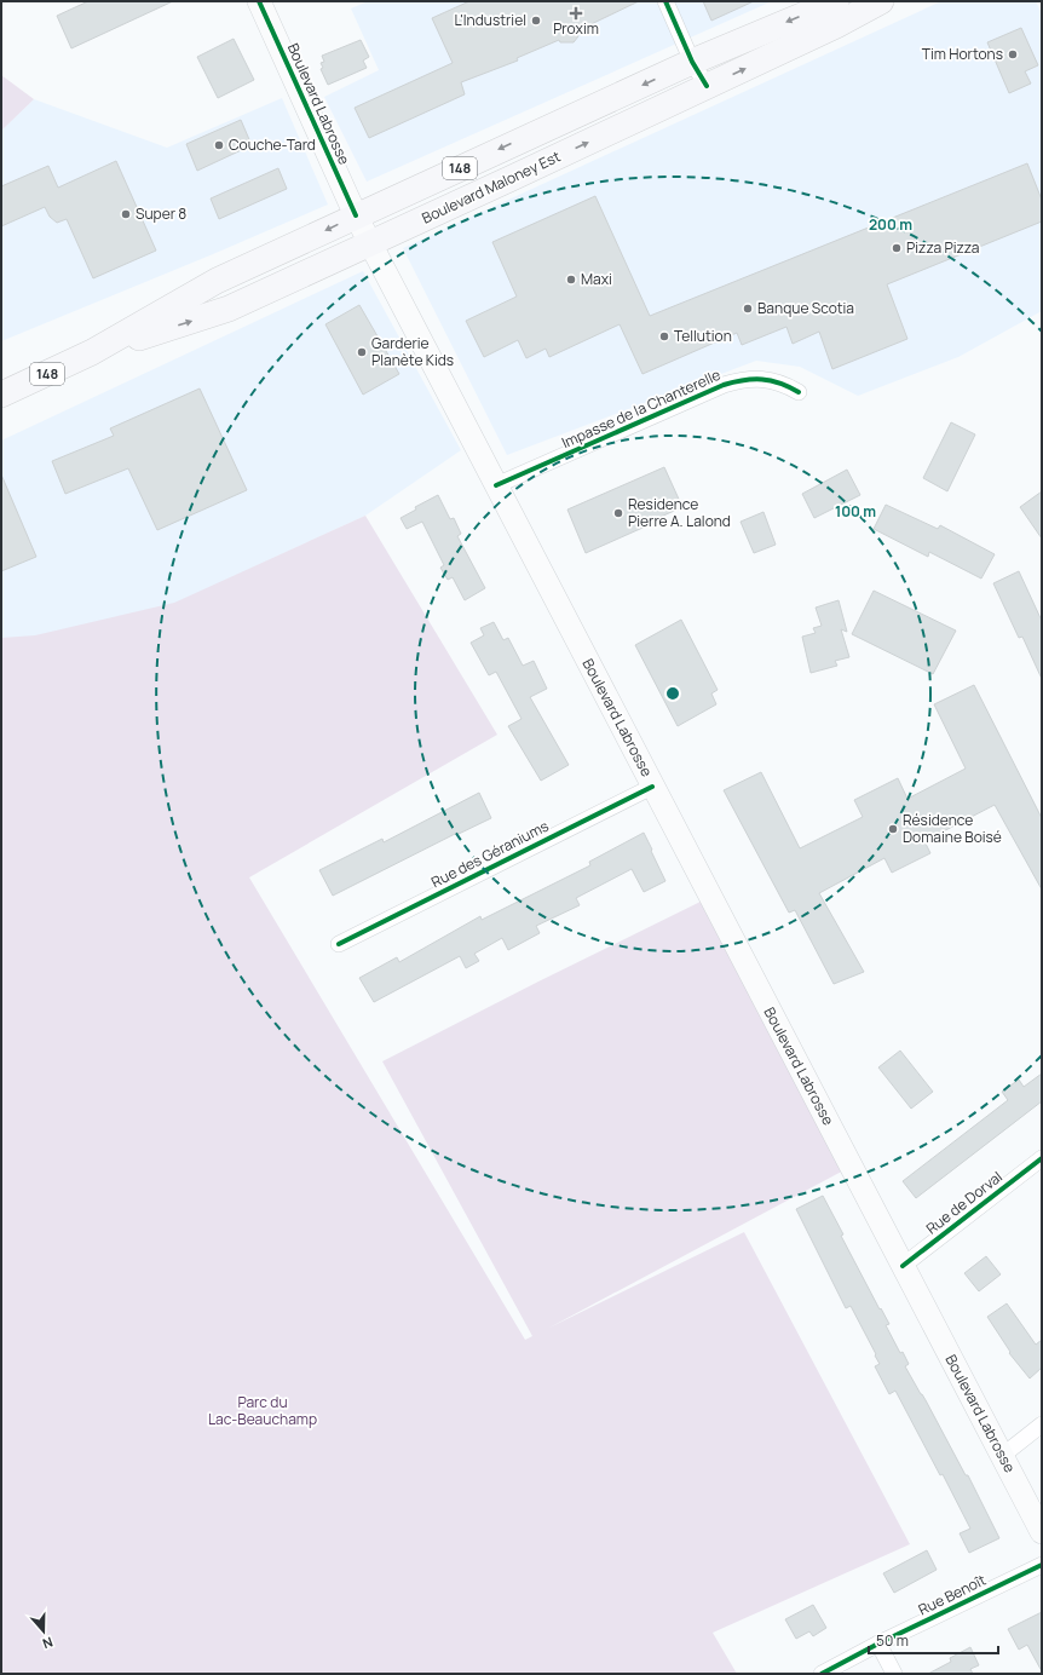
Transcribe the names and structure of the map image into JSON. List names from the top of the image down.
{
  "streets": {
    "main road": ["Boulevard Labrosse", "148", "Boulevard Maloney Est"],
    "street": [
      "Impasse de la Chanterelle",
      "Rue des Géraniums",
      "Rue de Dorval",
      "Rue Benoît"
    ]
  },
  "crossings": [
    ["Boulevard Labrosse", "Boulevard Maloney Est"],
    ["Boulevard Labrosse", "Impasse de la Chanterelle"],
    ["Boulevard Labrosse", "Rue des Géraniums"],
    ["Boulevard Labrosse", "Rue de Dorval"]
  ],
  "parks": ["Parc du Lac-Beauchamp"],
  "places": {
    "health": ["Proxim"],
    "other": [
      "L'Industriel",
      "Tim Hortons",
      "Couche-Tard",
      "Super 8",
      "Pizza Pizza",
      "Maxi",
      "Banque Scotia",
      "Tellution",
      "Garderie Planète Kids",
      "Residence Pierre A. Lalond",
      "Résidence Domaine Boisé"
    ]
  },
  "scale_bar": "50 m",
  "north": "bottom",
  "rings": ["200 m", "100 m"]
}
